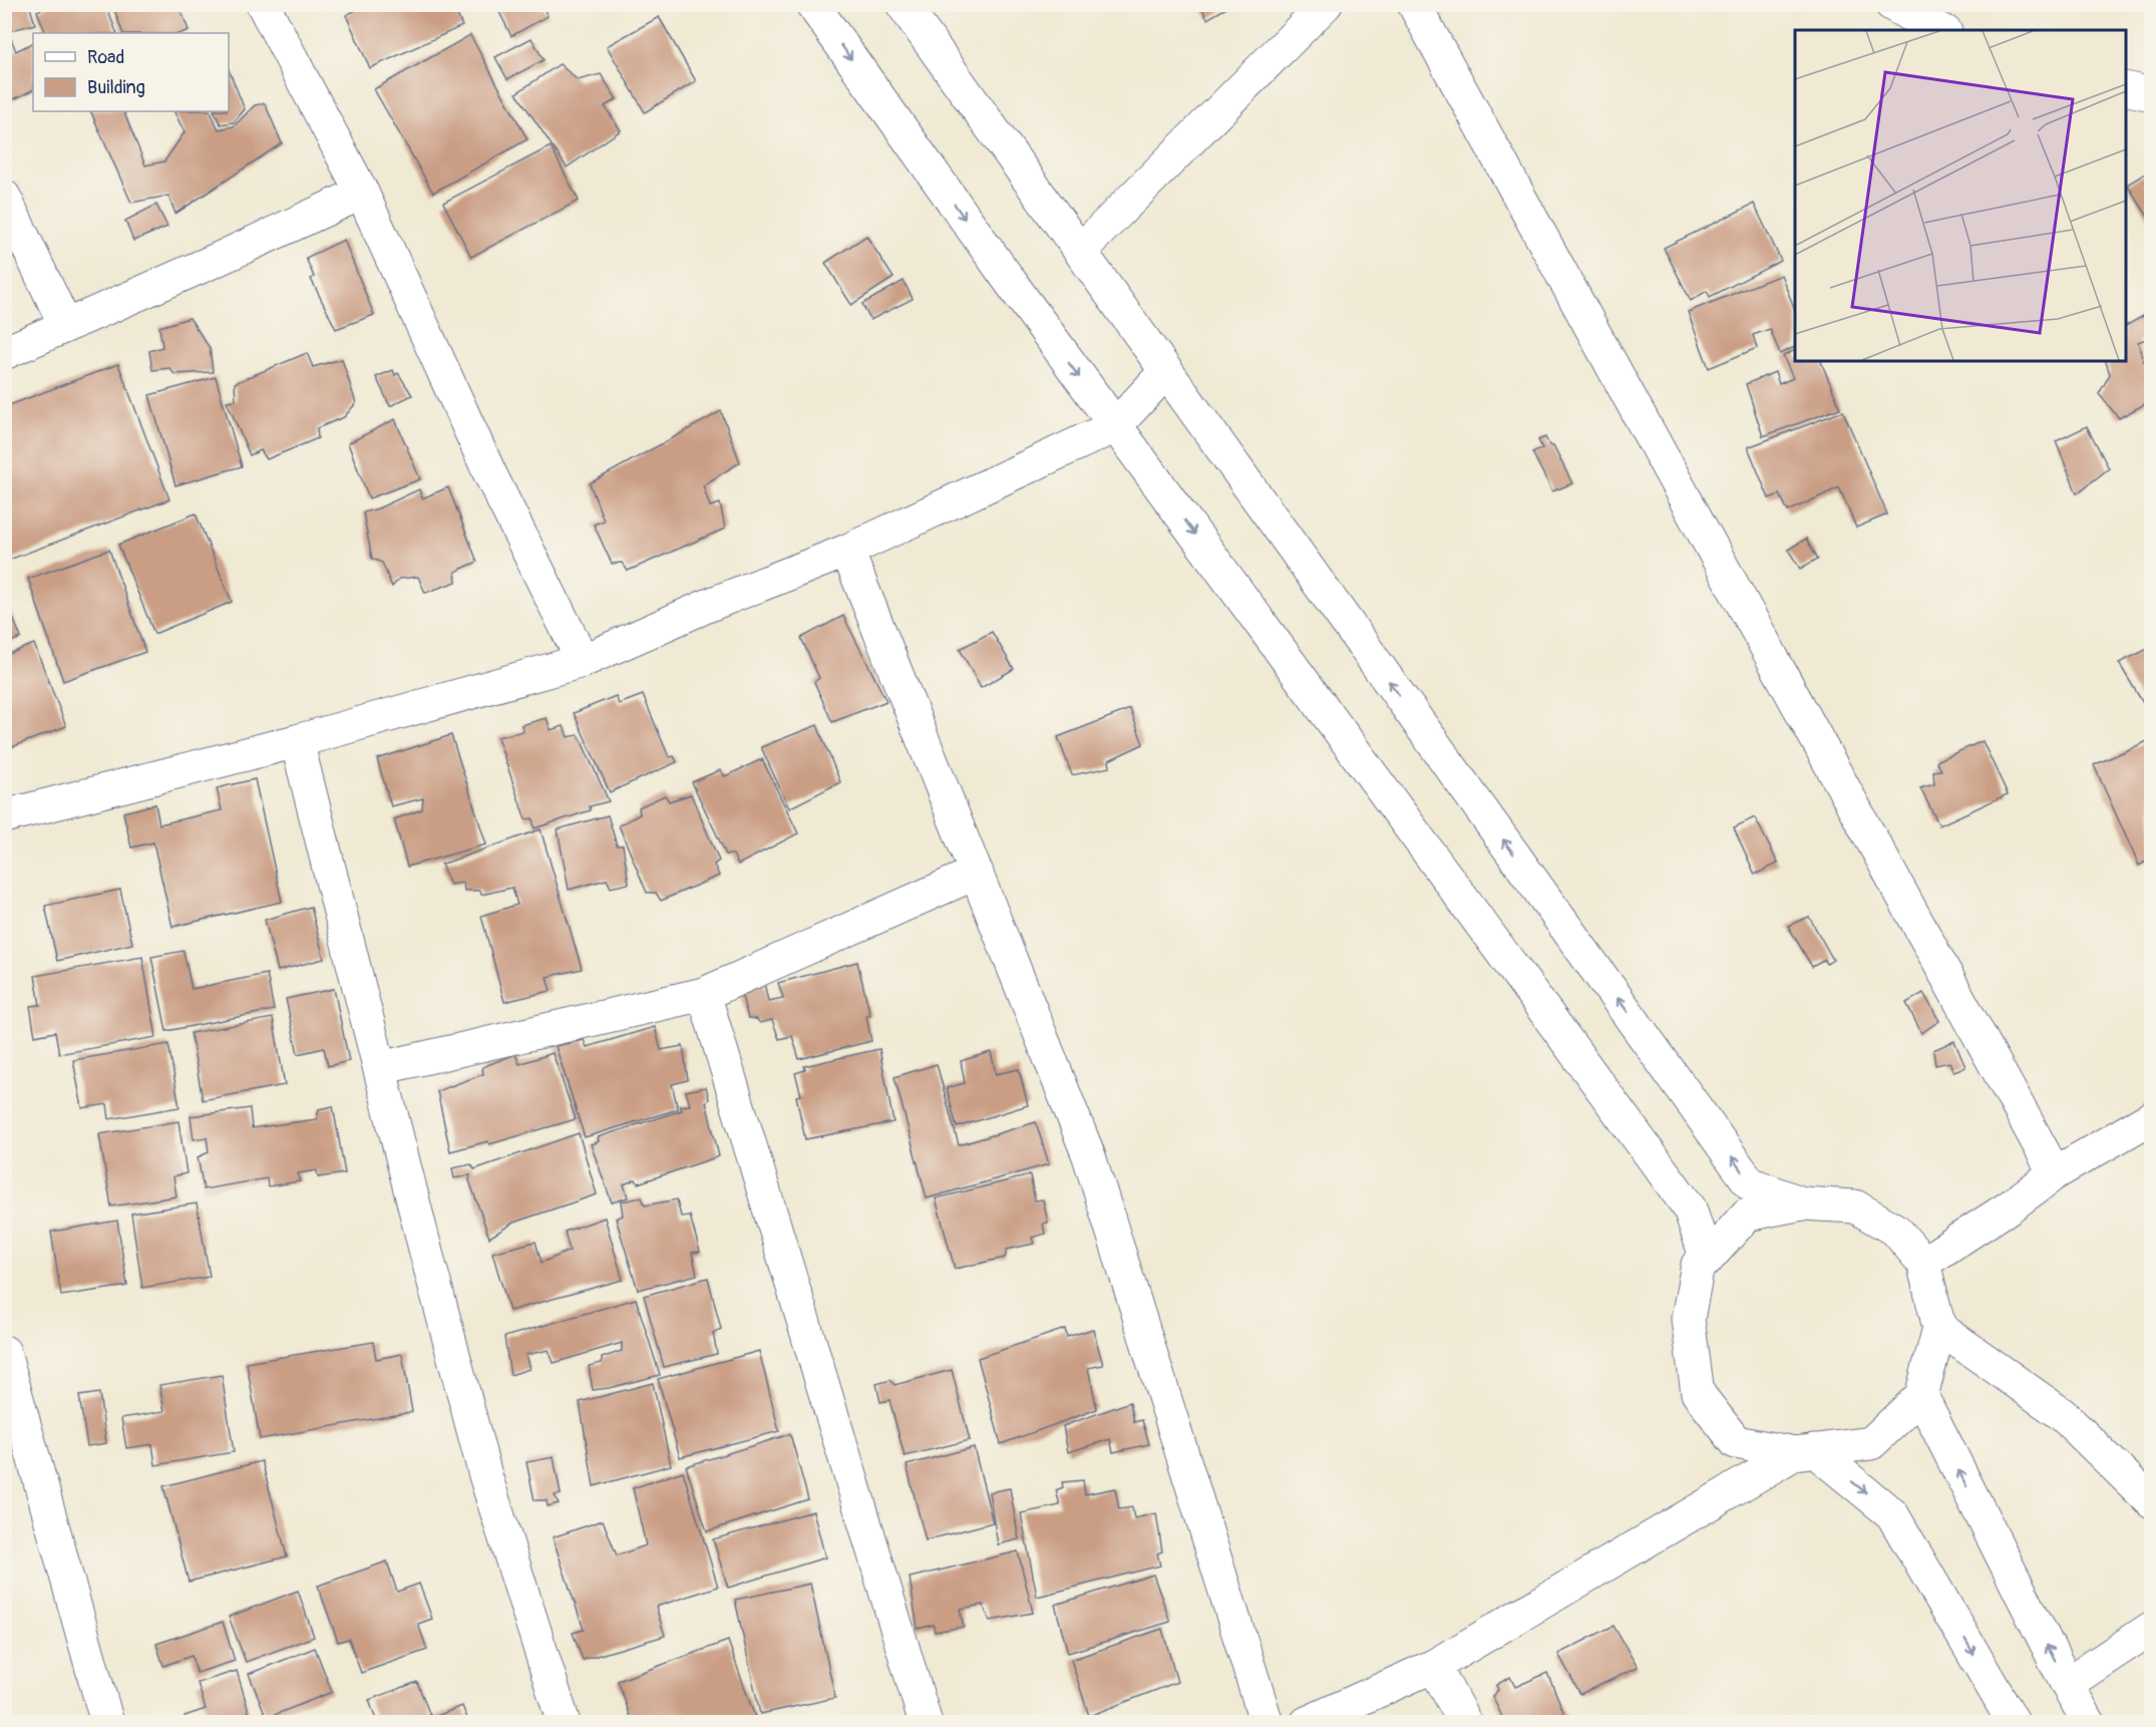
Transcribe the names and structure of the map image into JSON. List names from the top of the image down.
{
  "legend": ["Road", "Building"]
}
